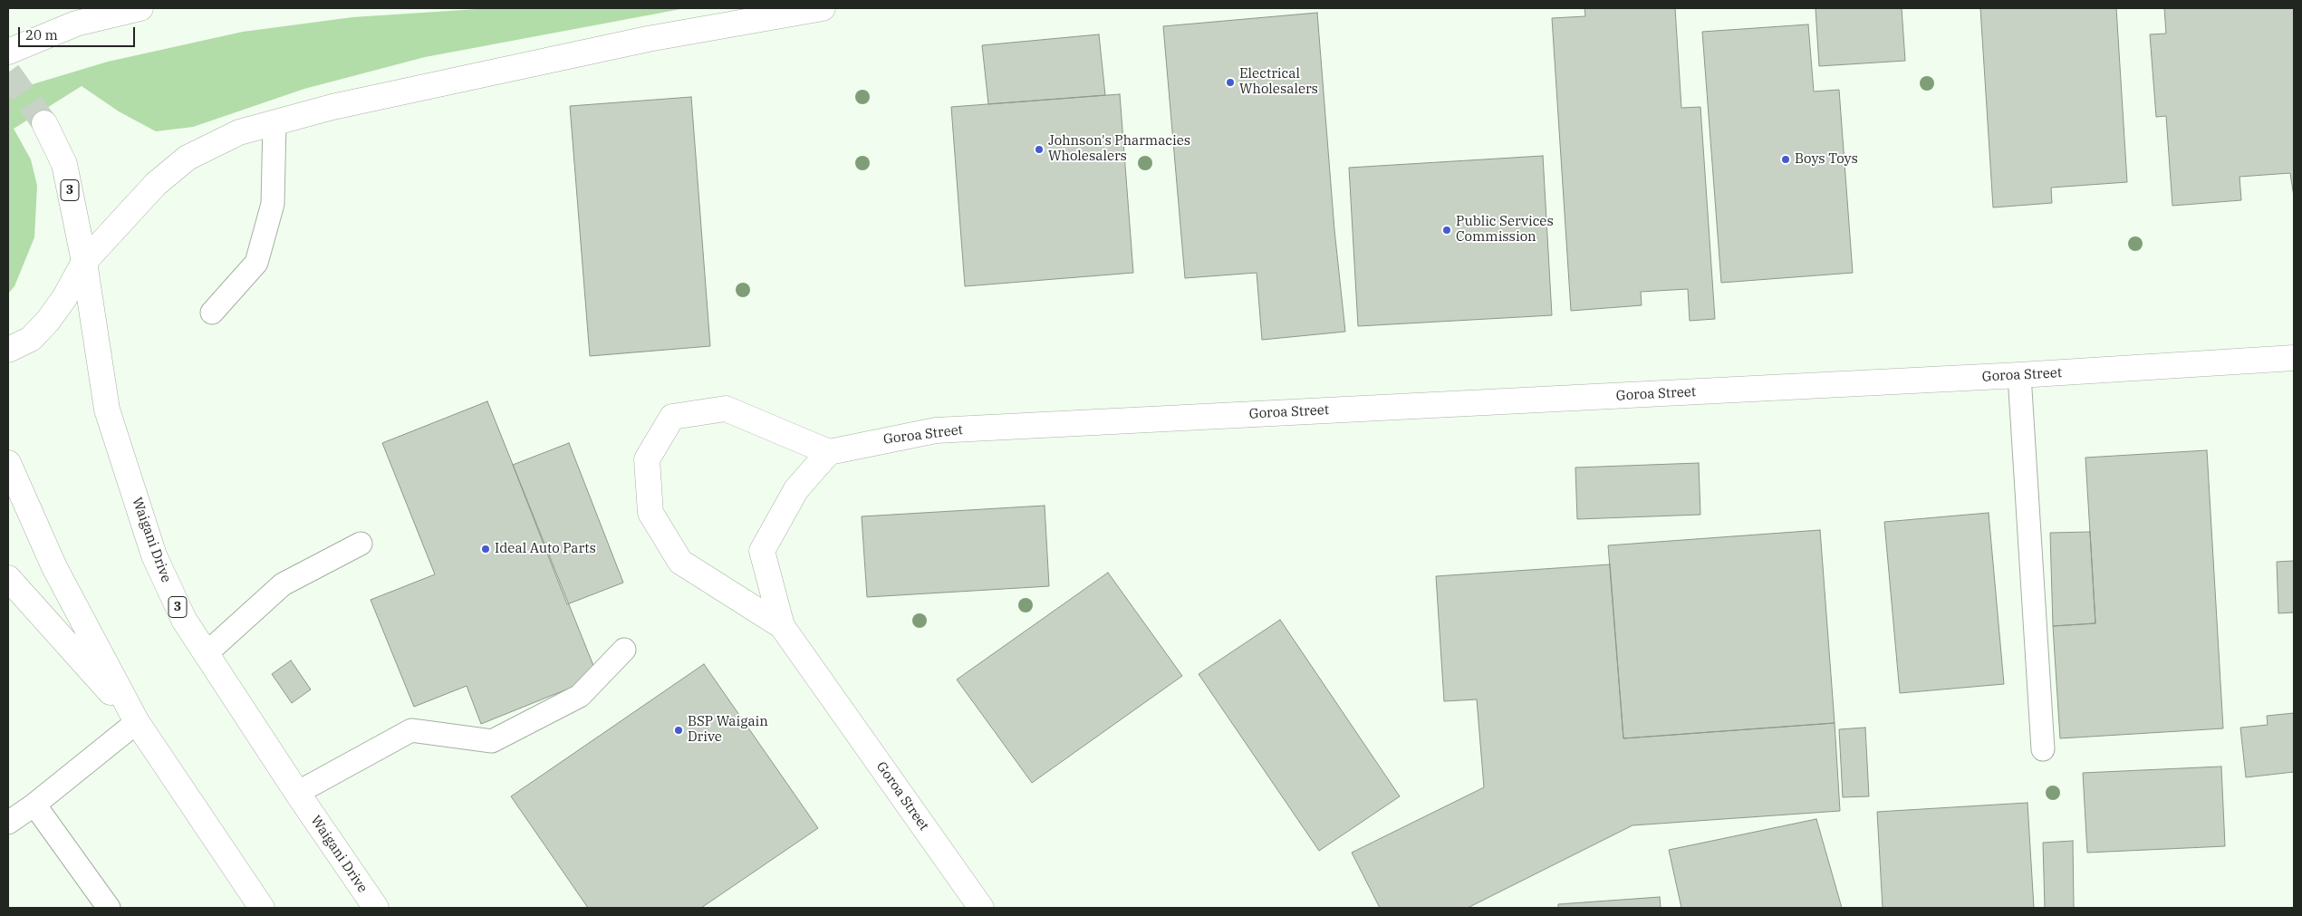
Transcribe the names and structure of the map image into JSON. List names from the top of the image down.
{
  "streets": {
    "main road": ["3", "Goroa Street", "Waigani Drive"]
  },
  "places": [
    "Electrical Wholesalers",
    "Johnson's Pharmacies Wholesalers",
    "Boys Toys",
    "Public Services Commission",
    "Ideal Auto Parts",
    "BSP Waigain Drive"
  ],
  "scale_bar": "20 m"
}
